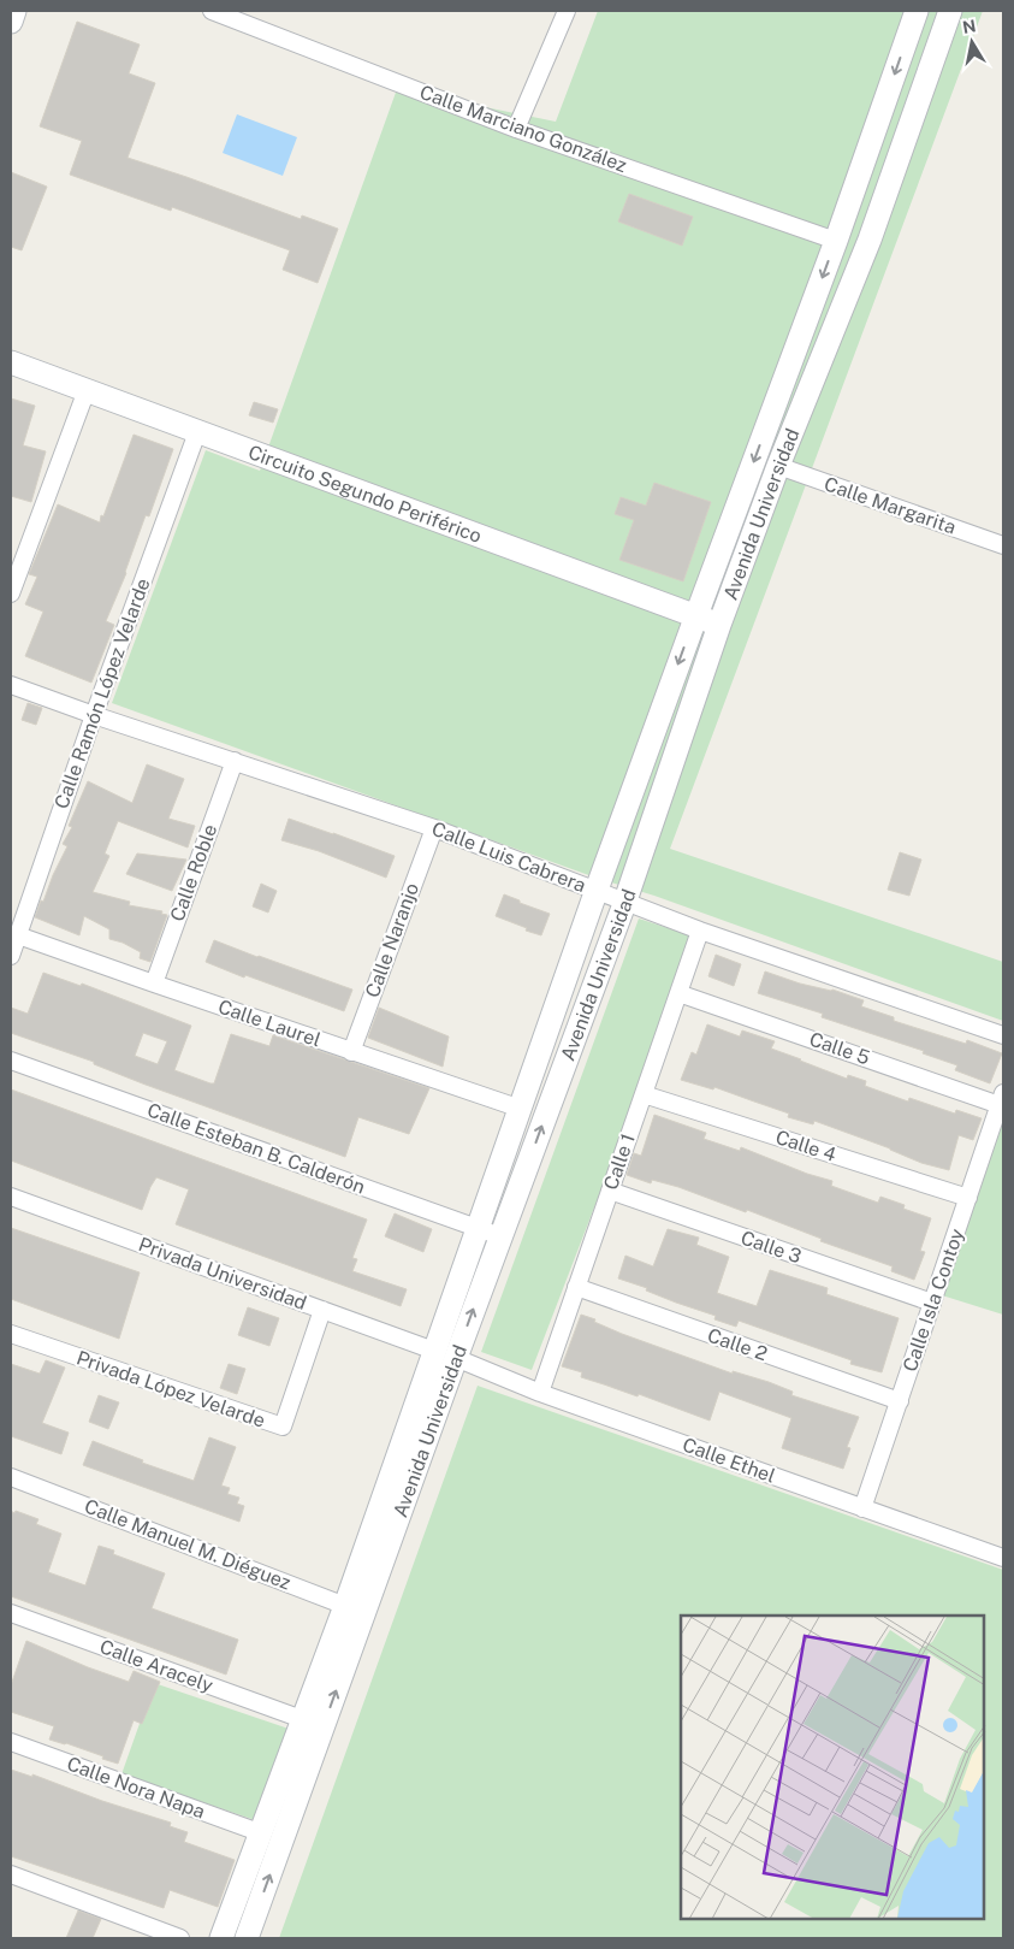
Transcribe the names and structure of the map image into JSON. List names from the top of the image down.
{
  "streets": {
    "main road": ["Circuito Segundo Periférico", "Avenida Universidad"],
    "street": [
      "Calle Marciano González",
      "Calle Margarita",
      "Calle Ramón López Velarde",
      "Calle Luis Cabrera",
      "Calle Roble",
      "Calle Naranjo",
      "Calle Laurel",
      "Calle 5",
      "Calle 4",
      "Calle Esteban B. Calderón",
      "Calle 1",
      "Calle 3",
      "Privada Universidad",
      "Calle Isla Contoy",
      "Calle 2",
      "Privada López Velarde",
      "Calle Ethel",
      "Calle Manuel M. Diéguez",
      "Calle Aracely",
      "Calle Nora Napa"
    ]
  },
  "crossings": [
    ["Calle Marciano González", "Avenida Universidad"],
    ["Circuito Segundo Periférico", "Avenida Universidad"],
    ["Circuito Segundo Periférico", "Calle Ramón López Velarde"],
    ["Calle Margarita", "Avenida Universidad"],
    ["Avenida Universidad", "Calle Luis Cabrera"],
    ["Avenida Universidad", "Calle Laurel"],
    ["Avenida Universidad", "Calle Esteban B. Calderón"],
    ["Avenida Universidad", "Privada Universidad"],
    ["Avenida Universidad", "Calle Ethel"],
    ["Avenida Universidad", "Calle Manuel M. Diéguez"],
    ["Avenida Universidad", "Calle Aracely"],
    ["Avenida Universidad", "Calle Nora Napa"],
    ["Calle Ramón López Velarde", "Calle Luis Cabrera"],
    ["Calle Ramón López Velarde", "Calle Laurel"],
    ["Calle Luis Cabrera", "Calle Roble"],
    ["Calle Luis Cabrera", "Calle Naranjo"],
    ["Calle Luis Cabrera", "Calle 1"],
    ["Calle Roble", "Calle Laurel"],
    ["Calle Naranjo", "Calle Laurel"],
    ["Calle 5", "Calle 1"],
    ["Calle 5", "Calle Isla Contoy"],
    ["Calle 4", "Calle 1"],
    ["Calle 4", "Calle Isla Contoy"],
    ["Calle 1", "Calle 3"],
    ["Calle 1", "Calle 2"],
    ["Calle 1", "Calle Ethel"],
    ["Calle 3", "Calle Isla Contoy"],
    ["Privada Universidad", "Privada López Velarde"],
    ["Calle Isla Contoy", "Calle 2"],
    ["Calle Isla Contoy", "Calle Ethel"]
  ],
  "north": "top"
}
